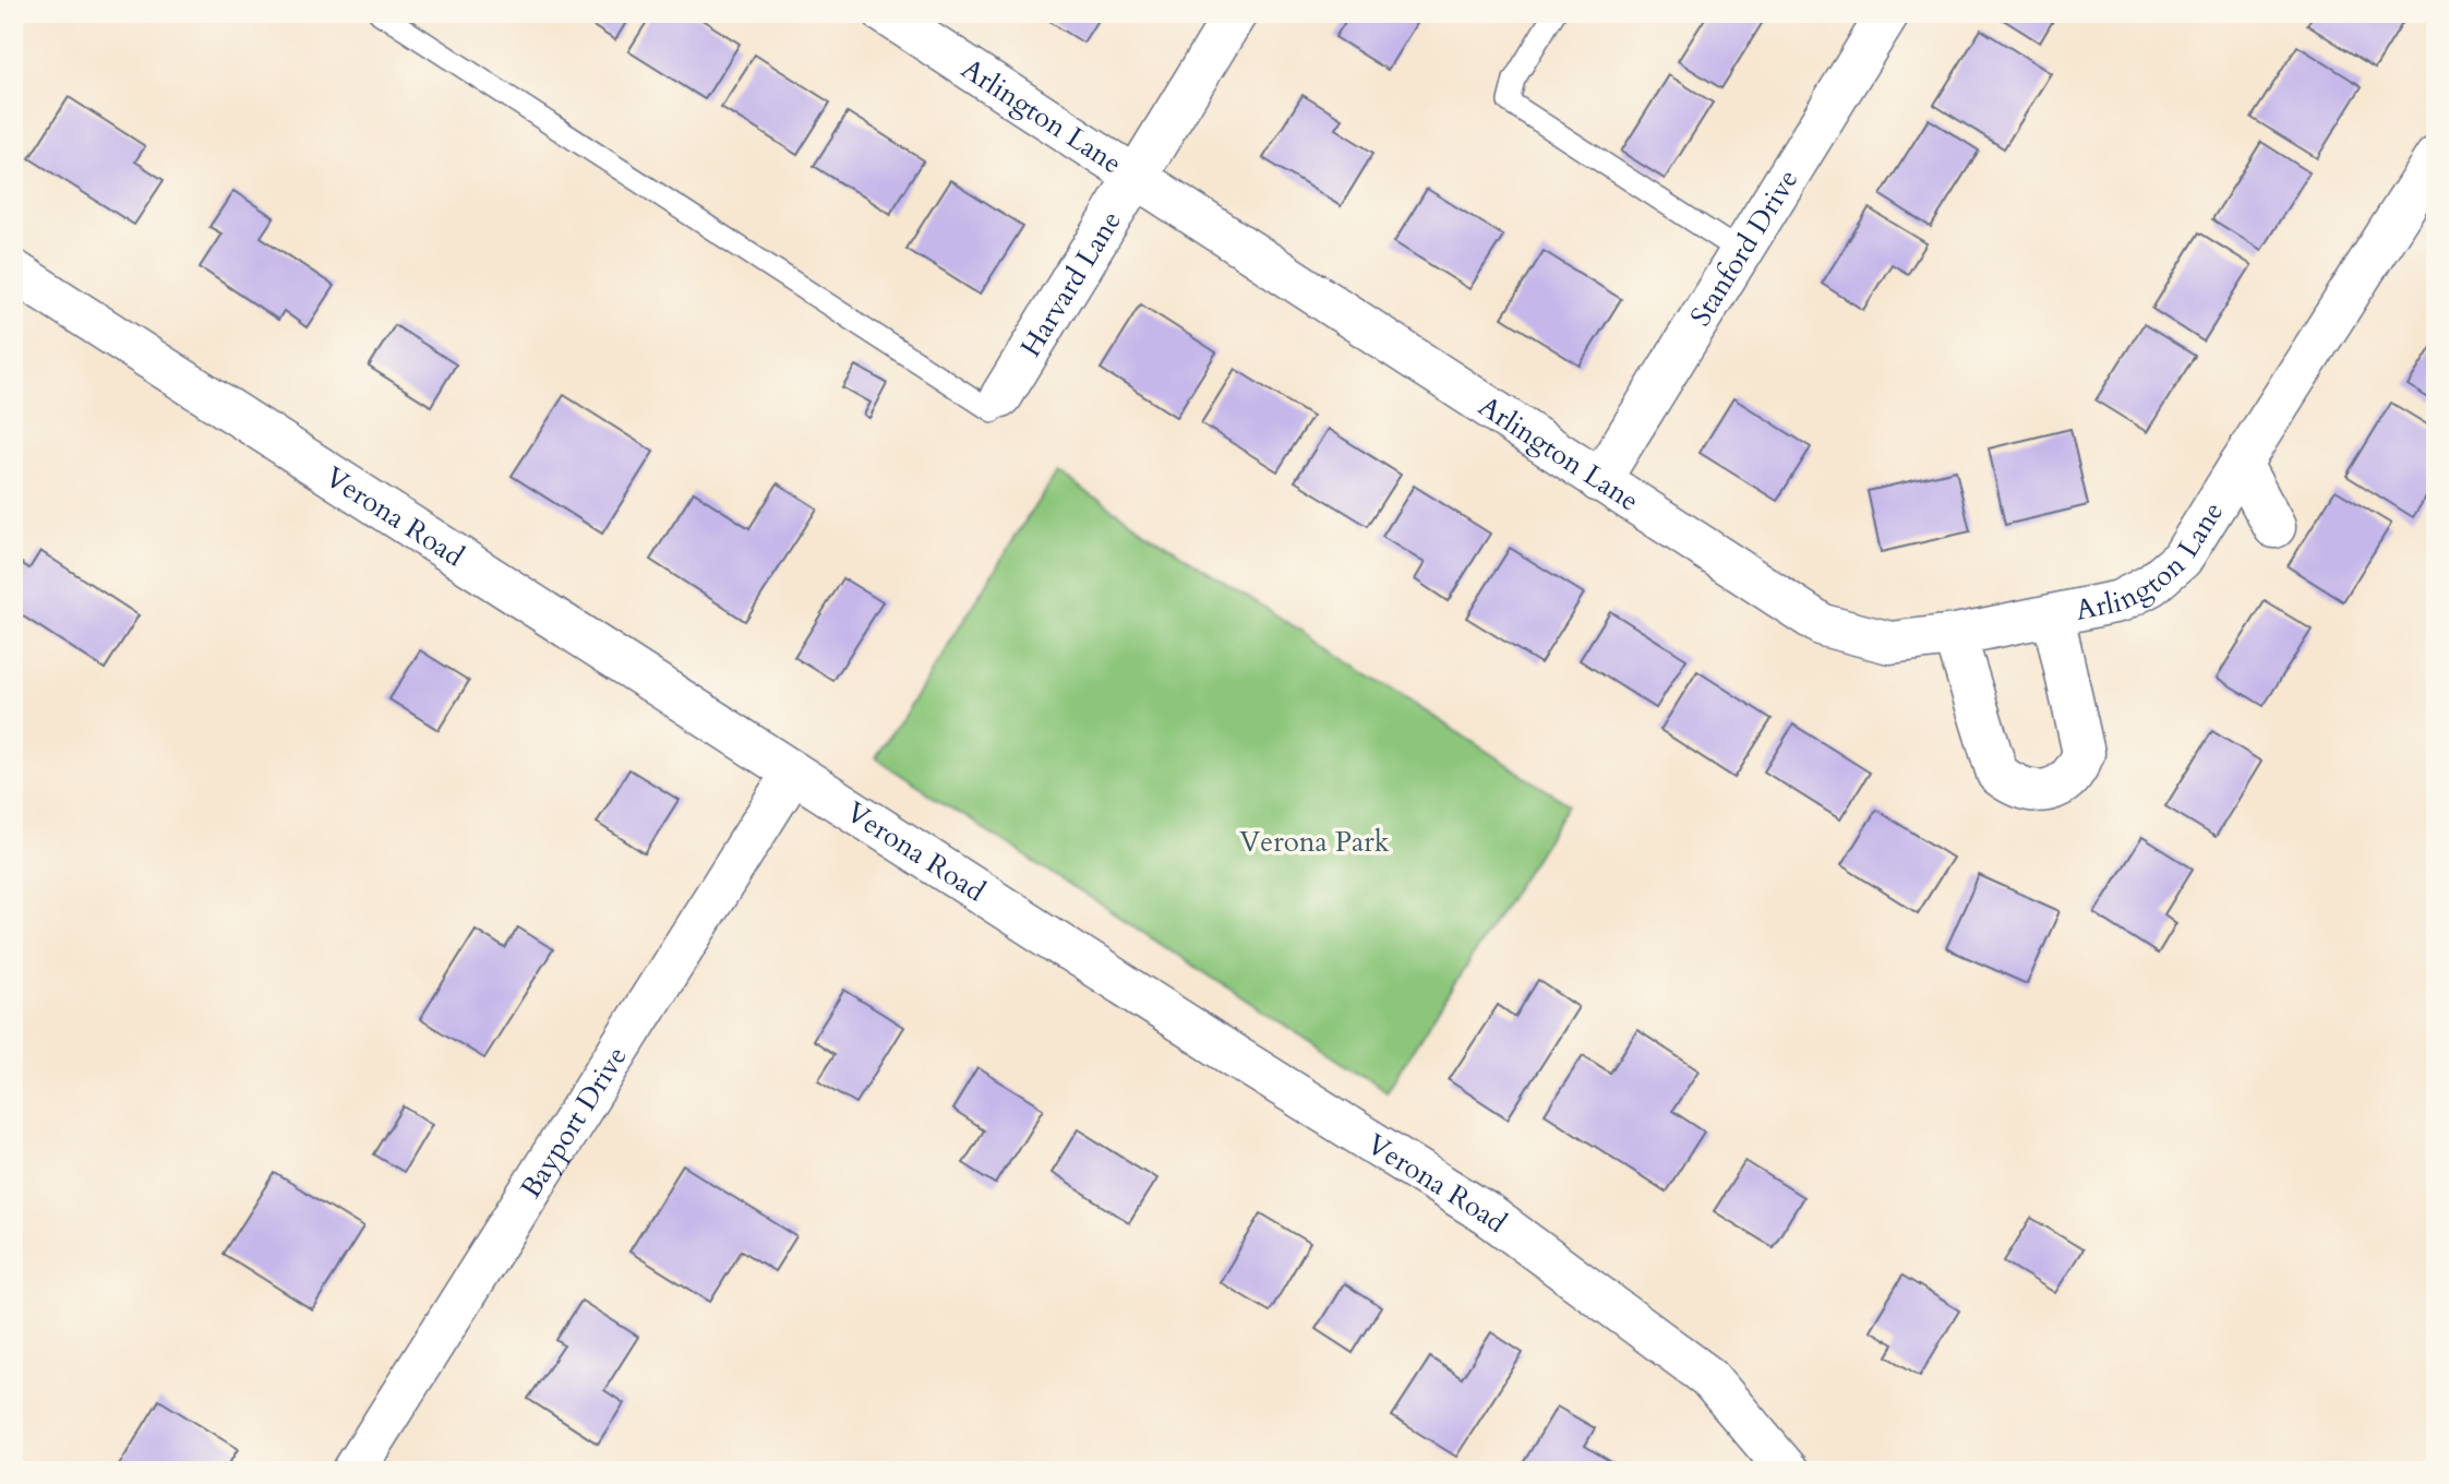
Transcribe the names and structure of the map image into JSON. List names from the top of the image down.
{
  "streets": {
    "street": [
      "Arlington Lane",
      "Stanford Drive",
      "Harvard Lane",
      "Verona Road",
      "Bayport Drive"
    ]
  },
  "crossings": [
    ["Arlington Lane", "Stanford Drive"],
    ["Arlington Lane", "Harvard Lane"],
    ["Verona Road", "Bayport Drive"]
  ],
  "parks": ["Verona Park"]
}
